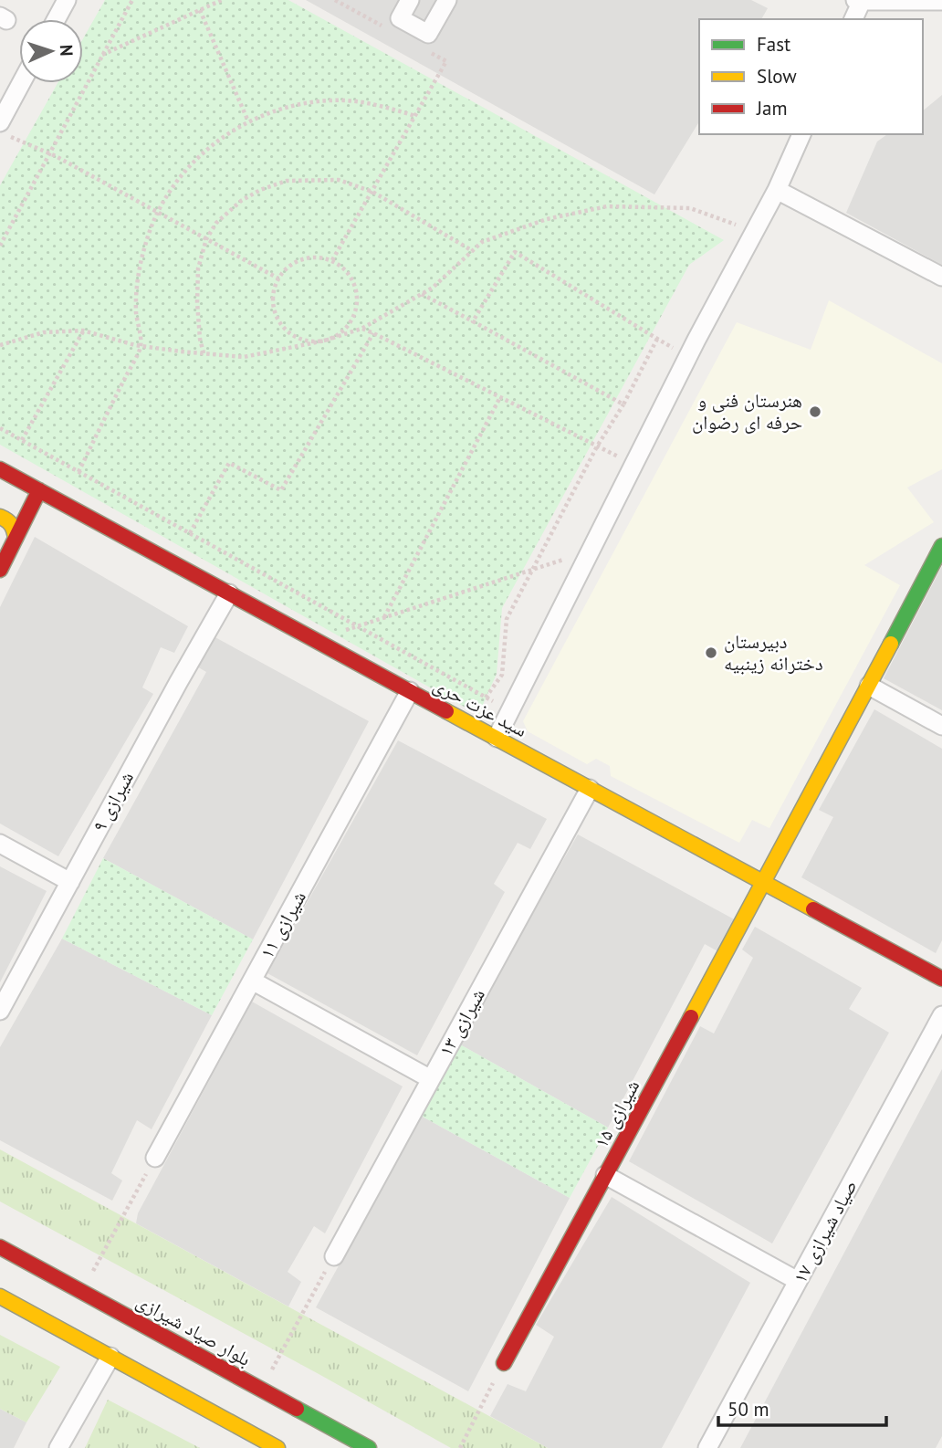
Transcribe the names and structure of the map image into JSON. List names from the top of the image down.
{
  "streets": {
    "street": [
      "سید عزت حری",
      "شیرازی ۹",
      "شیرازی ۱۱",
      "شیرازی ۱۳",
      "شیرازی ۱۵",
      "صیاد شیرازی ۱۷",
      "بلوار صیاد شیرازی"
    ]
  },
  "crossings": [
    ["سید عزت حری", "شیرازی ۹"],
    ["سید عزت حری", "شیرازی ۱۱"],
    ["سید عزت حری", "شیرازی ۱۳"],
    ["سید عزت حری", "شیرازی ۱۵"]
  ],
  "places": ["هنرستان فنی و حرفه ای رضوان", "دبیرستان دخترانه زینبیه"],
  "legend": ["Fast", "Slow", "Jam"],
  "scale_bar": "50 m",
  "north": "right"
}
